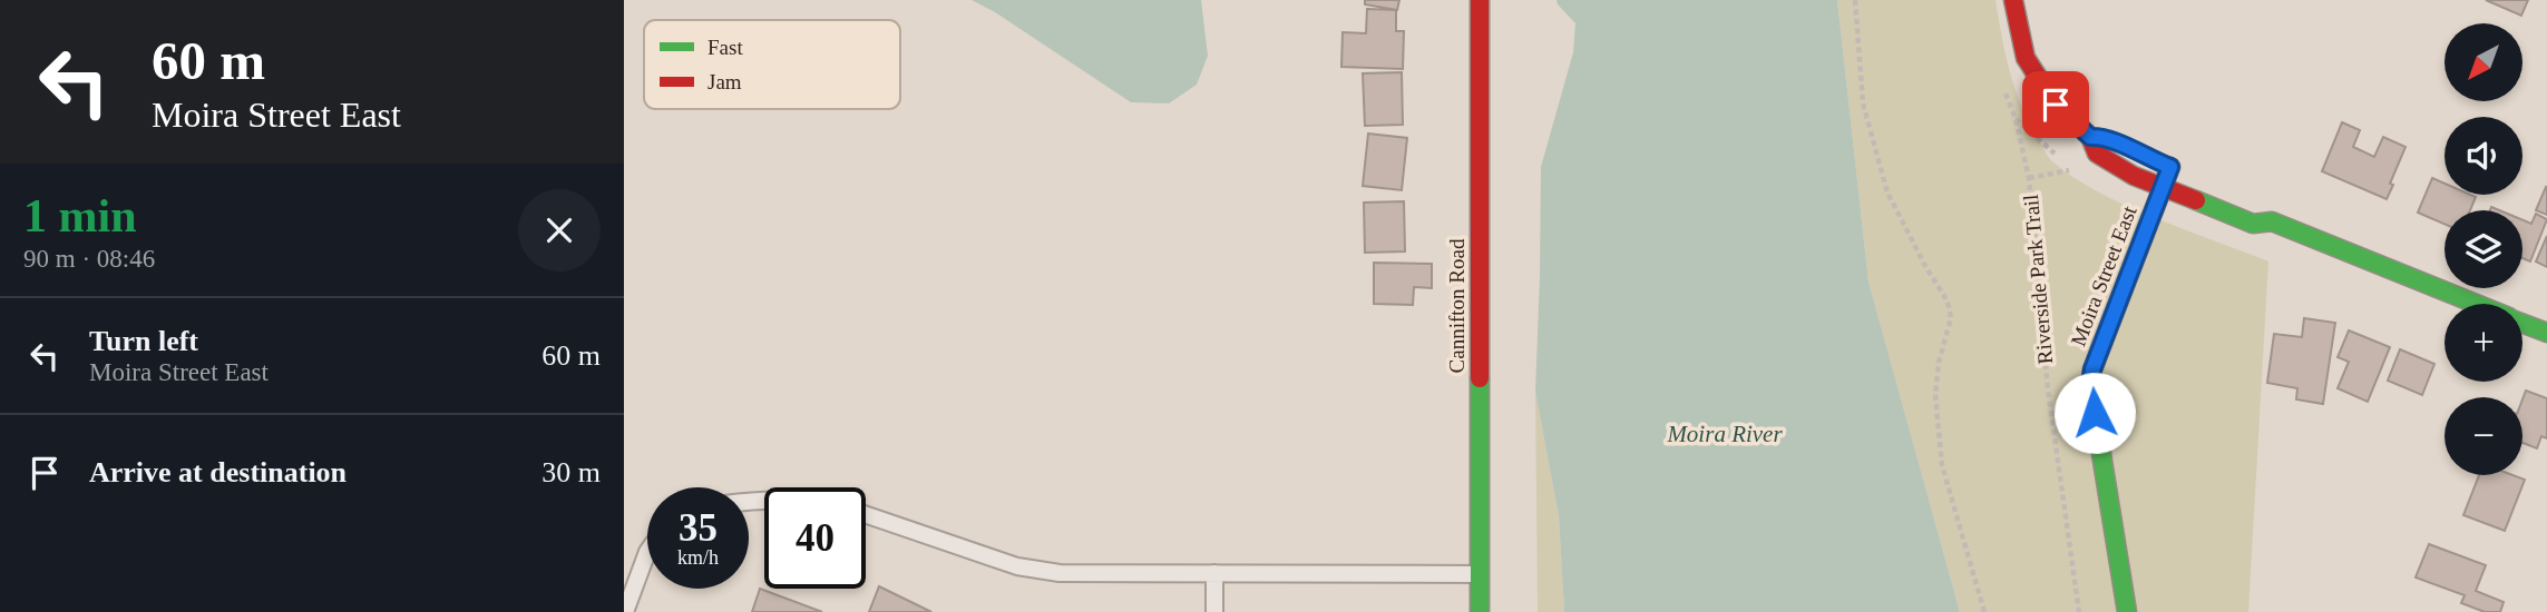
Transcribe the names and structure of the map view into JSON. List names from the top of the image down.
{
  "streets": {
    "street": ["Moira Street East", "Cannifton Road"],
    "path": ["Riverside Park Trail"]
  },
  "water": ["Moira River"],
  "legend": ["Fast", "Jam"],
  "north": "bottom left",
  "page": {
    "turn": ["60 m", "Moira Street East"],
    "map_buttons": ["+", "−"],
    "heading": ["1 min", "90 m · 08:46"],
    "list": [
      {
        "name": "Turn left",
        "note": "Moira Street East",
        "value": "60 m"
      },
      {
        "name": "Arrive at destination",
        "value": "30 m"
      }
    ],
    "speed": "35 km/h",
    "limit": "40"
  }
}
